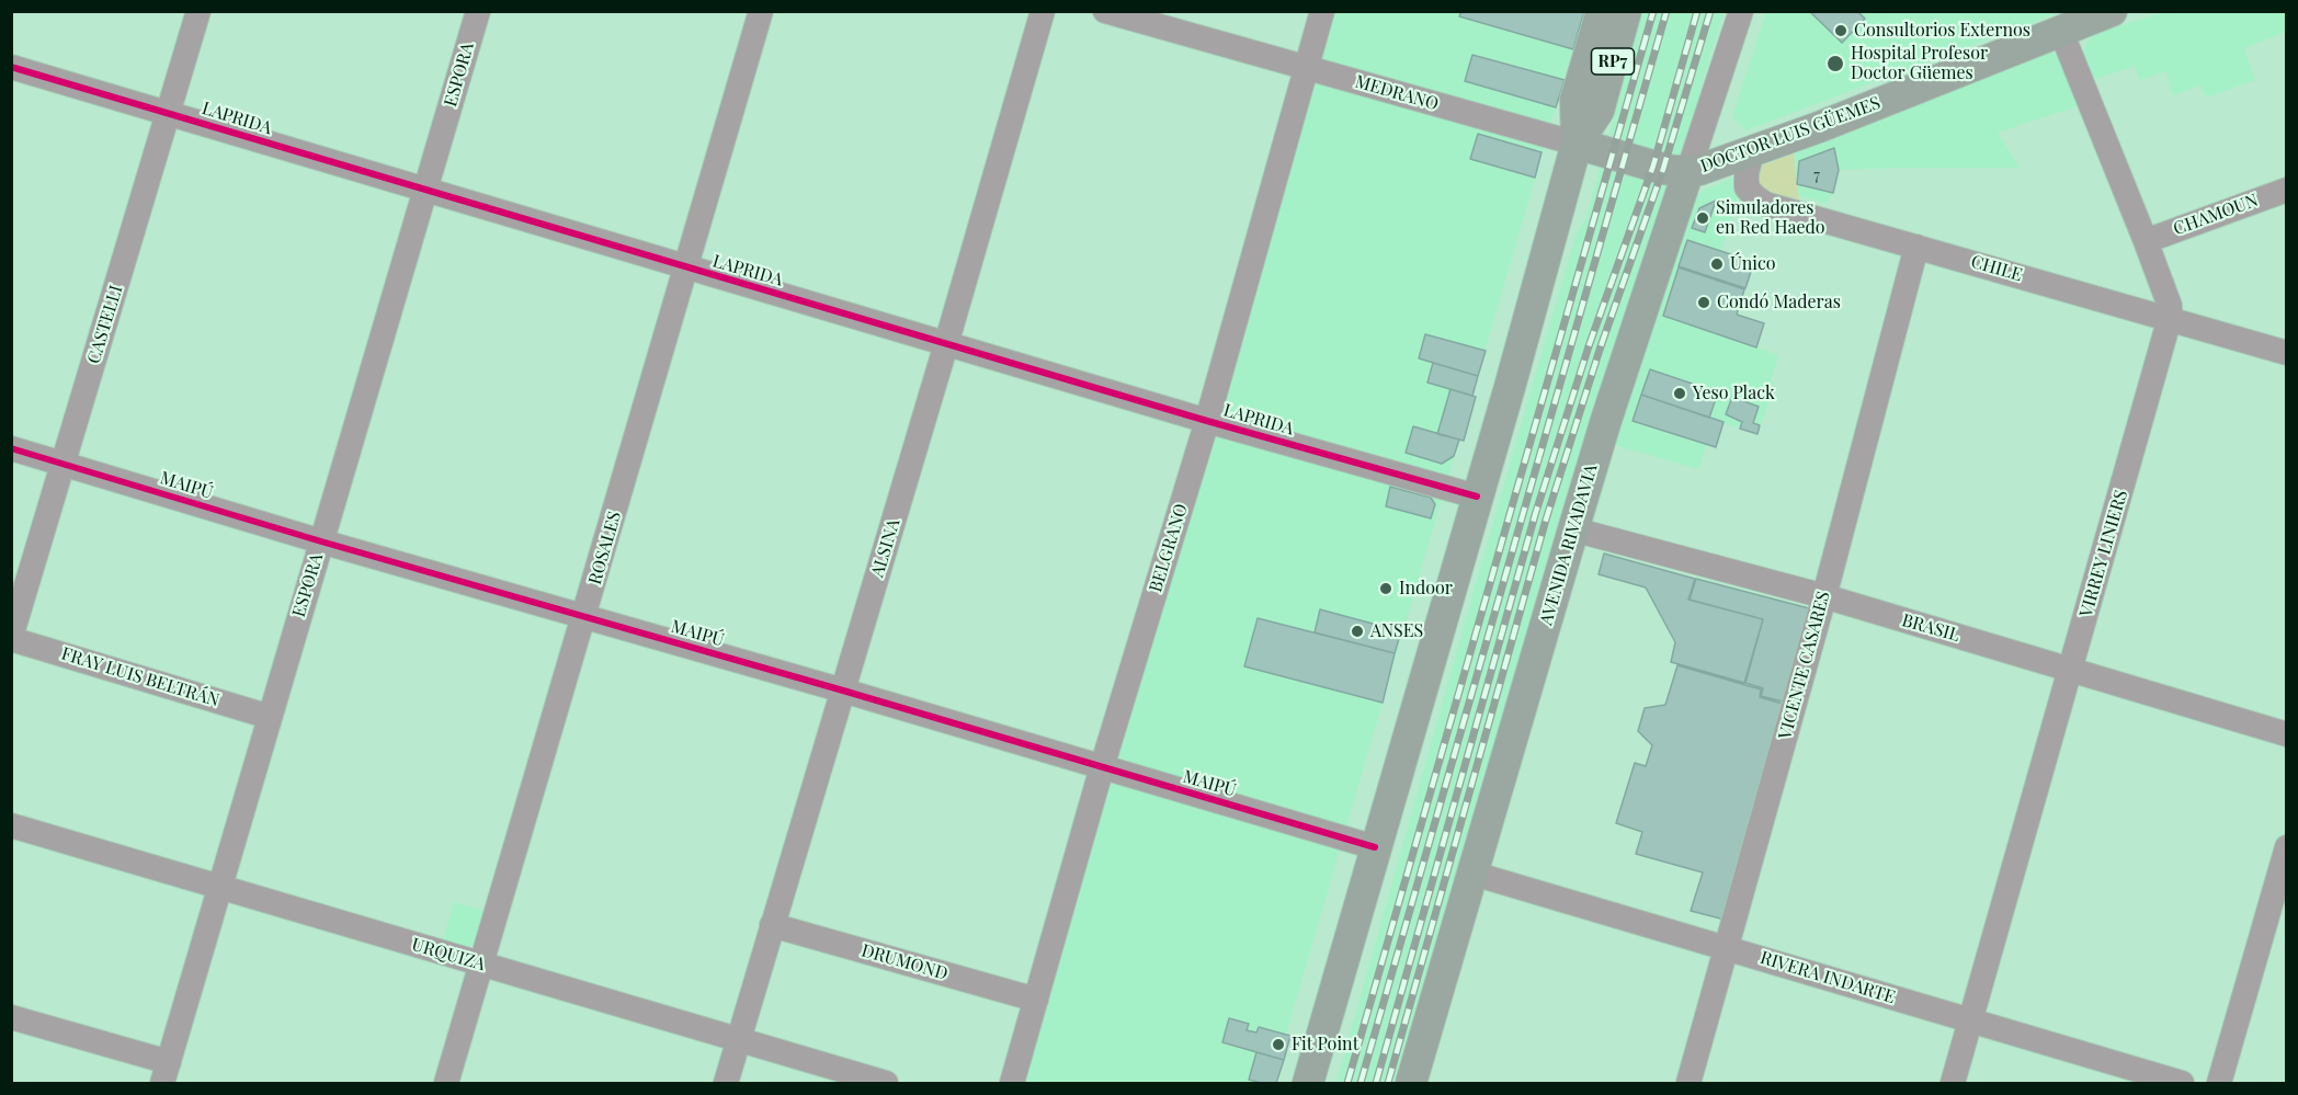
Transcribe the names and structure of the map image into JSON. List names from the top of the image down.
{
  "streets": {
    "main road": [
      "RP7",
      "MEDRANO",
      "DOCTOR LUIS GÜEMES",
      "AVENIDA RIVADAVIA"
    ],
    "street": [
      "ESPORA",
      "LAPRIDA",
      "CHAMOUN",
      "CHILE",
      "CASTELLI",
      "MAIPÚ",
      "ROSALES",
      "ALSINA",
      "BELGRANO",
      "VIRREY LINIERS",
      "BRASIL",
      "VICENTE CASARES",
      "FRAY LUIS BELTRÁN",
      "URQUIZA",
      "DRUMOND",
      "RIVERA INDARTE"
    ]
  },
  "crossings": [
    ["RP7", "MEDRANO"],
    ["RP7", "LAPRIDA"],
    ["RP7", "MAIPÚ"],
    ["ESPORA", "LAPRIDA"],
    ["ESPORA", "MAIPÚ"],
    ["ESPORA", "FRAY LUIS BELTRÁN"],
    ["ESPORA", "URQUIZA"],
    ["MEDRANO", "DOCTOR LUIS GÜEMES"],
    ["MEDRANO", "AVENIDA RIVADAVIA"],
    ["MEDRANO", "BELGRANO"],
    ["LAPRIDA", "CASTELLI"],
    ["LAPRIDA", "ROSALES"],
    ["LAPRIDA", "ALSINA"],
    ["LAPRIDA", "BELGRANO"],
    ["DOCTOR LUIS GÜEMES", "CHILE"],
    ["DOCTOR LUIS GÜEMES", "AVENIDA RIVADAVIA"],
    ["DOCTOR LUIS GÜEMES", "VIRREY LINIERS"],
    ["CHAMOUN", "VIRREY LINIERS"],
    ["CHILE", "VIRREY LINIERS"],
    ["CHILE", "VICENTE CASARES"],
    ["CASTELLI", "MAIPÚ"],
    ["CASTELLI", "FRAY LUIS BELTRÁN"],
    ["MAIPÚ", "ROSALES"],
    ["MAIPÚ", "ALSINA"],
    ["MAIPÚ", "BELGRANO"],
    ["AVENIDA RIVADAVIA", "BRASIL"],
    ["AVENIDA RIVADAVIA", "RIVERA INDARTE"],
    ["ROSALES", "URQUIZA"],
    ["ALSINA", "URQUIZA"],
    ["ALSINA", "DRUMOND"],
    ["BELGRANO", "DRUMOND"],
    ["VIRREY LINIERS", "BRASIL"],
    ["VIRREY LINIERS", "RIVERA INDARTE"],
    ["BRASIL", "VICENTE CASARES"],
    ["VICENTE CASARES", "RIVERA INDARTE"]
  ],
  "places": [
    "Consultorios Externos",
    "Hospital Profesor Doctor Güemes",
    "Simuladores en Red Haedo",
    "Único",
    "Condó Maderas",
    "Yeso Plack",
    "Indoor",
    "ANSES",
    "Fit Point"
  ],
  "house_numbers": ["7"]
}
